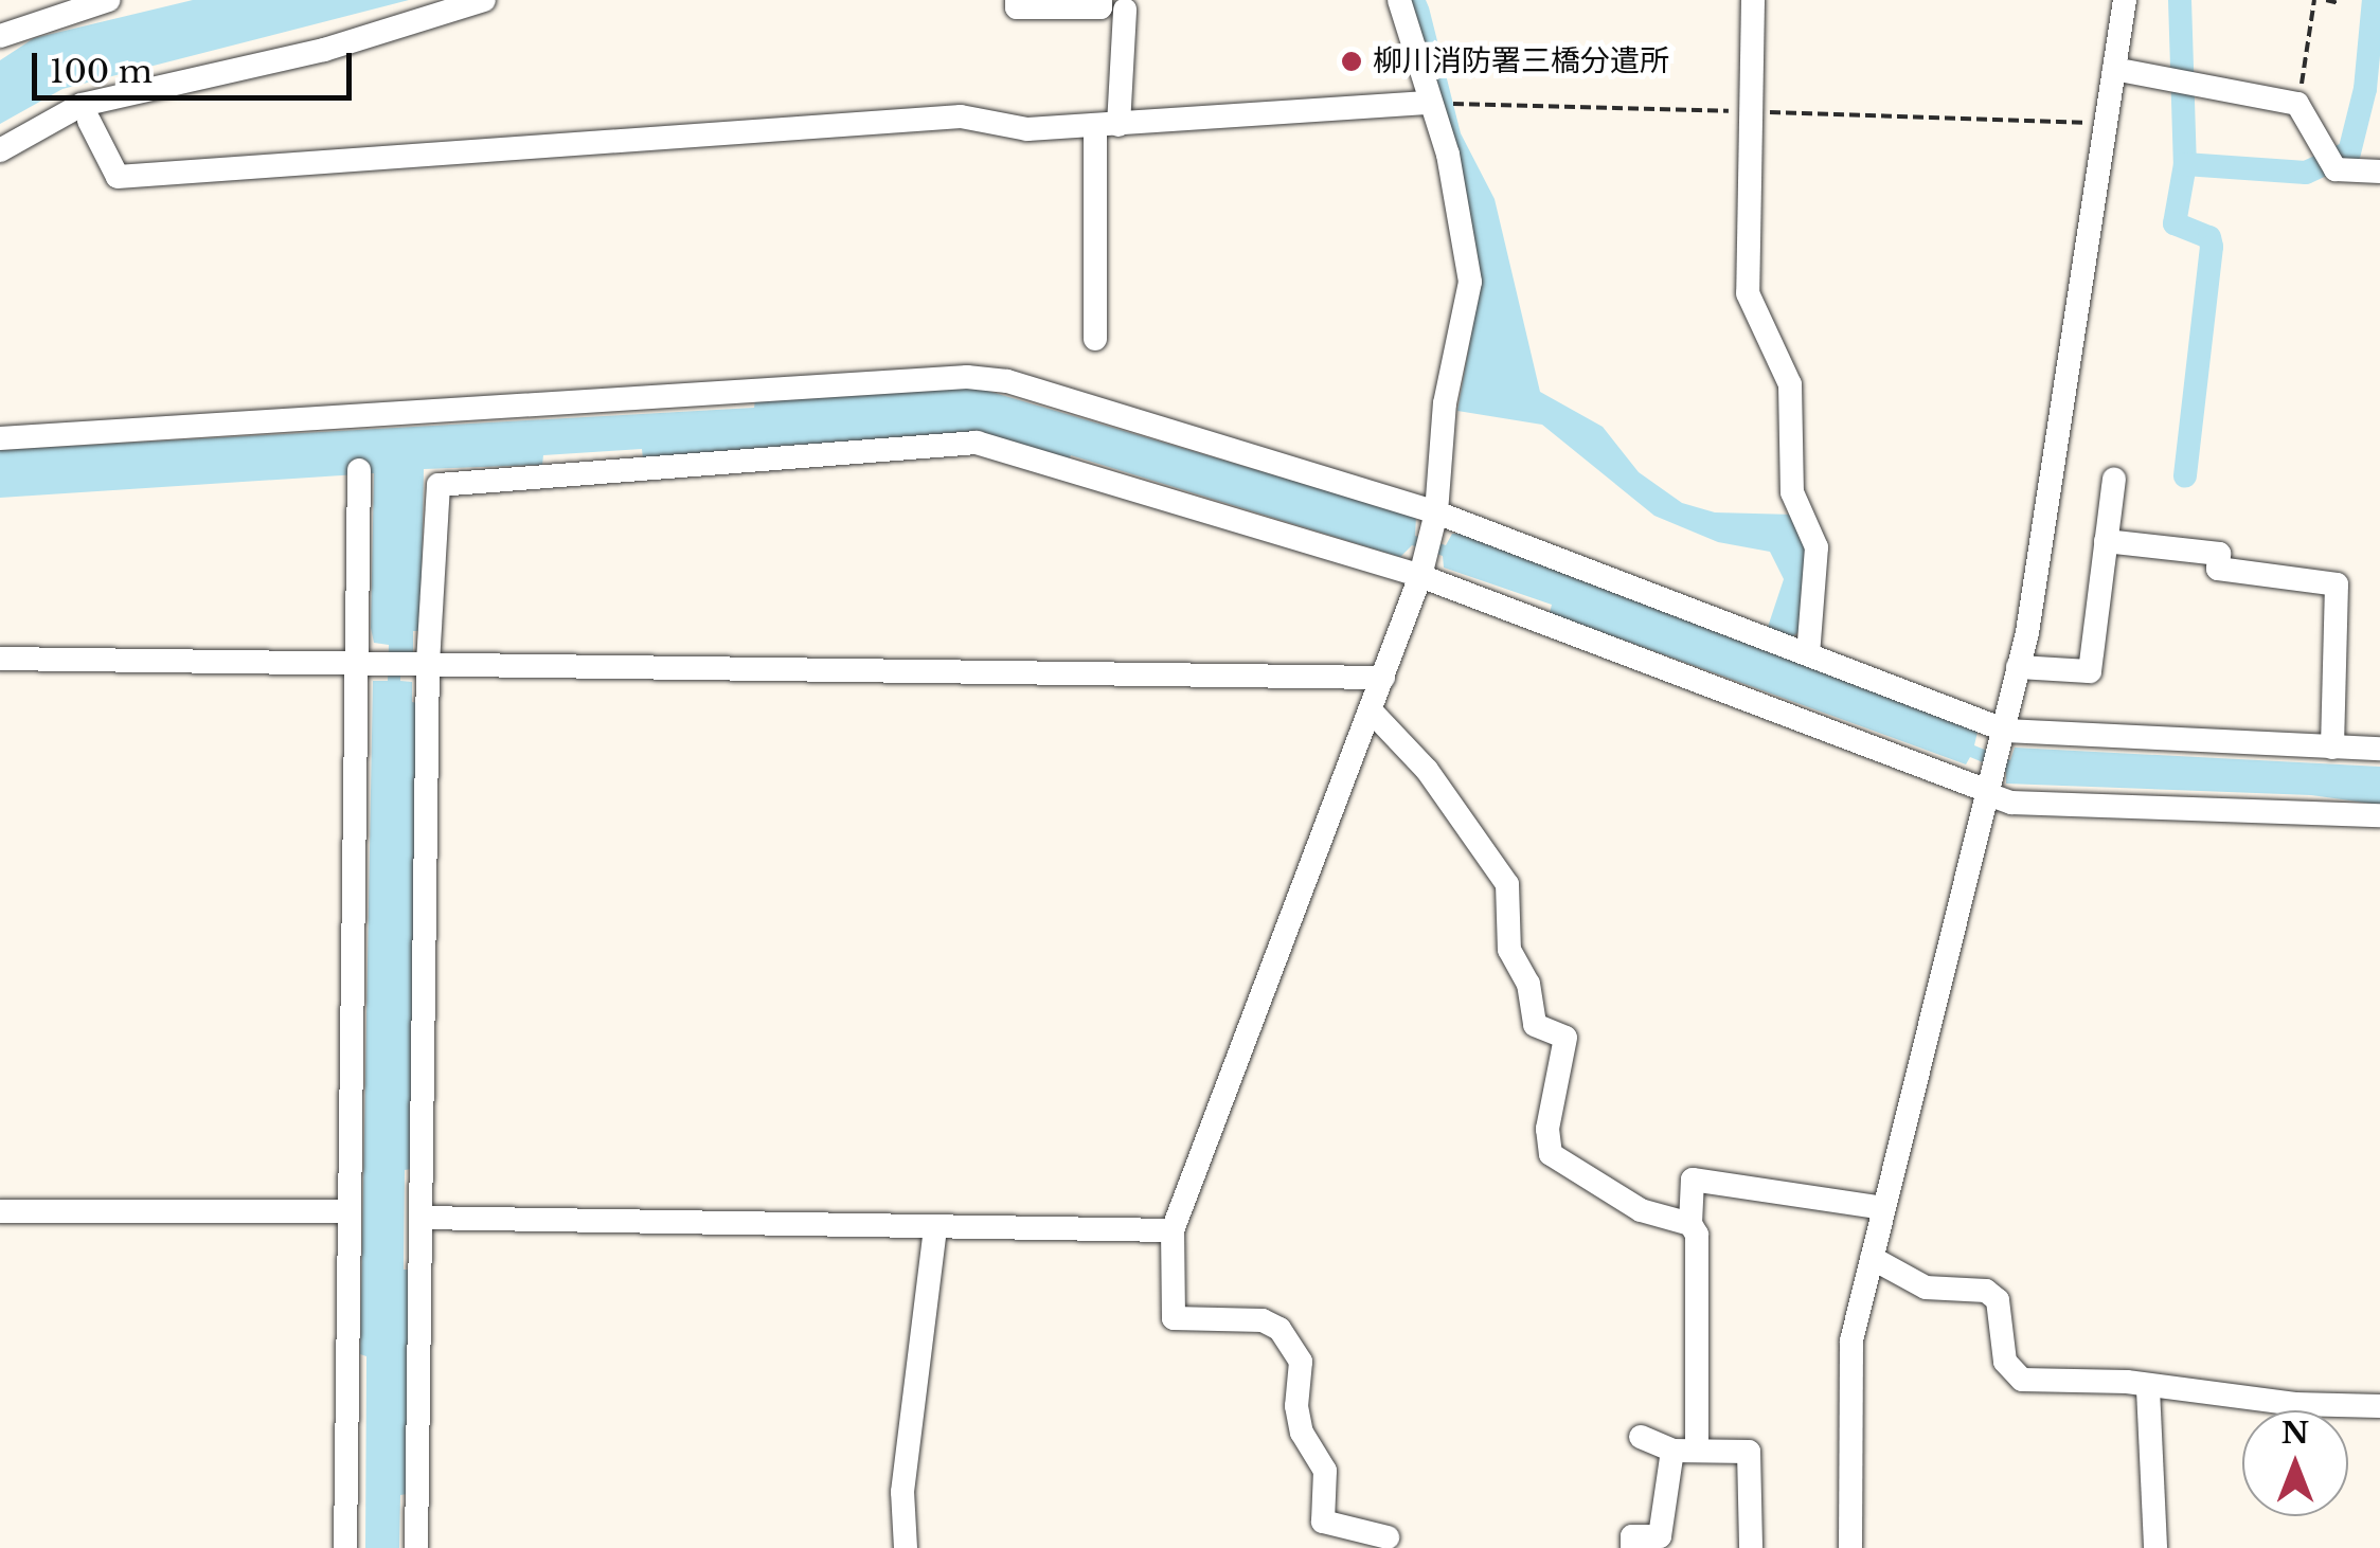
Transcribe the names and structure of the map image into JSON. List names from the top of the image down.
{
  "places": ["柳川消防署三橋分遣所"],
  "scale_bar": "100 m",
  "north": "top"
}
